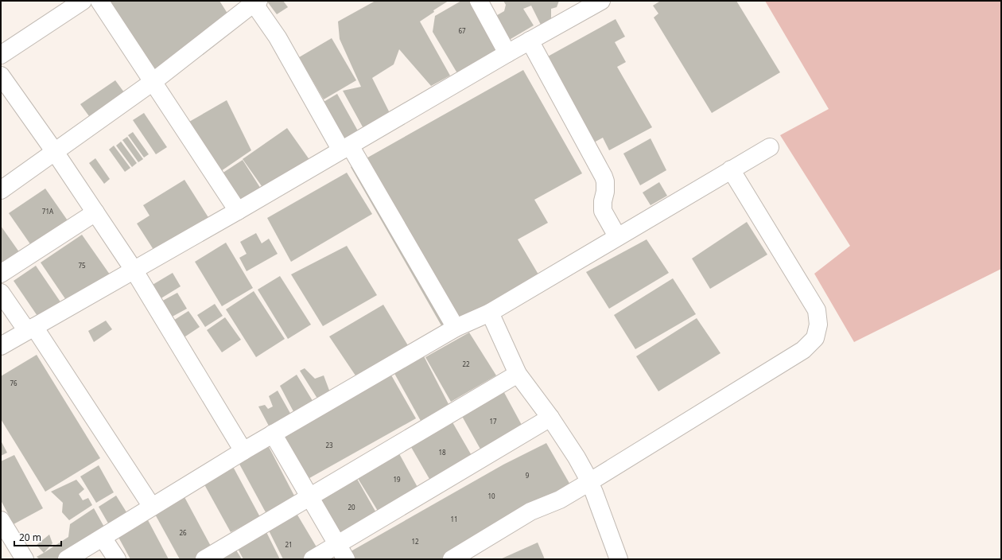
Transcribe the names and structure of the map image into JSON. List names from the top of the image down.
{
  "house_numbers": [
    "67",
    "71A",
    "75",
    "22",
    "76",
    "17",
    "23",
    "18",
    "9",
    "19",
    "10",
    "20",
    "11",
    "26",
    "12",
    "21"
  ],
  "scale_bar": "20 m"
}
